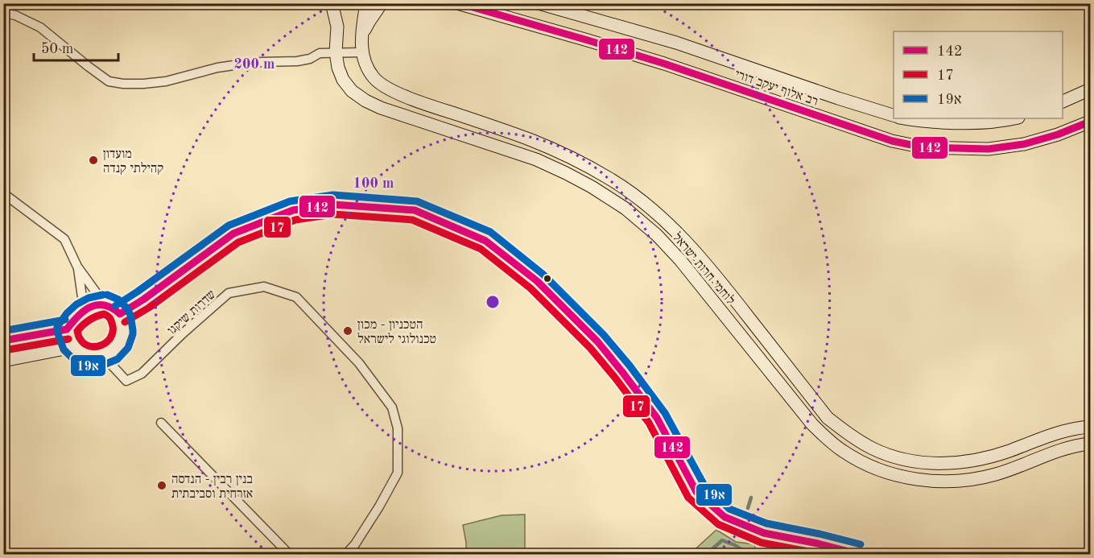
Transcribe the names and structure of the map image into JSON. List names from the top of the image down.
{
  "streets": {
    "main road": ["רב אלוף יעקב דורי", "לוחמי חרות ישראל"],
    "street": ["שדרות שיקגו"]
  },
  "places": ["מועדון קהילתי קנדה", "הטכניון - מכון טכנולוגי לישראל", "בנין רבין - הנדסה אזרחית וסביבתית"],
  "lines": ["transit line 142", "transit line 19א", "transit line 17"],
  "legend": ["142", "17", "19א"],
  "scale_bar": "50 m",
  "rings": ["200 m", "100 m"]
}
